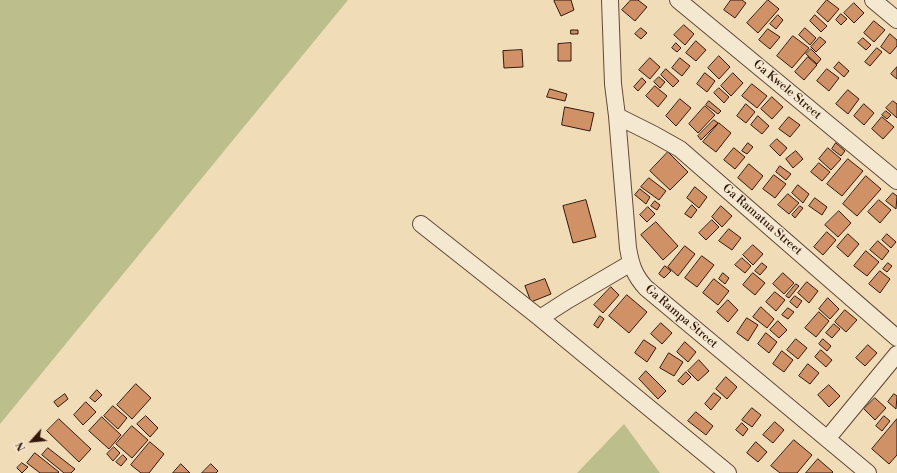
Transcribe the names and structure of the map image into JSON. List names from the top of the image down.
{
  "streets": {
    "street": ["Ga Kwele Street", "Ga Ramatua Street", "Ga Rampa Street"]
  },
  "crossings": [
    ["Ga Ramatua Street", "Ga Rampa Street"]
  ],
  "north": "bottom left"
}
